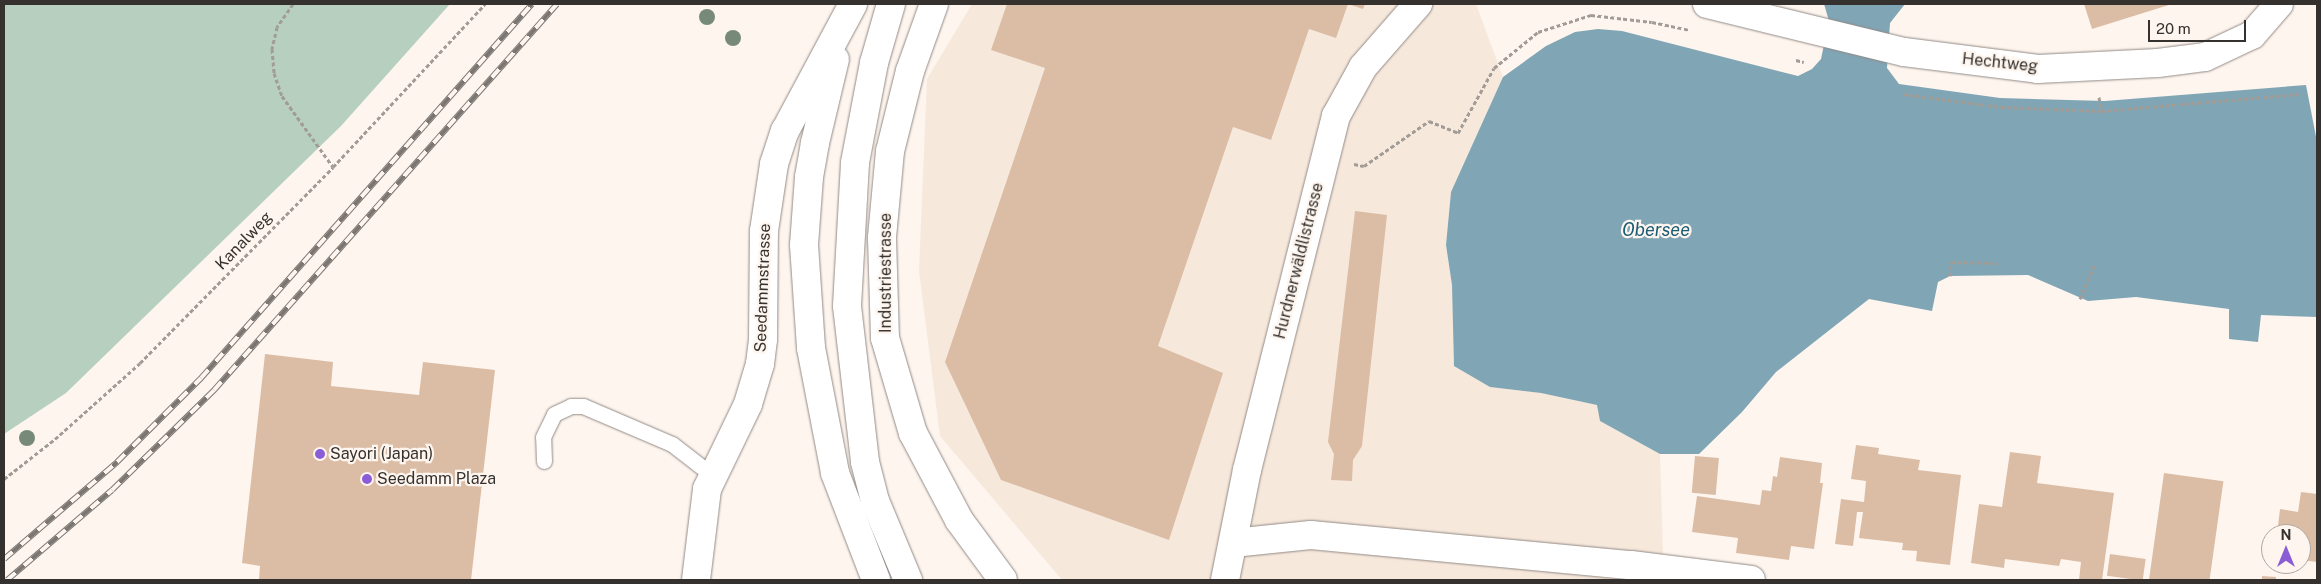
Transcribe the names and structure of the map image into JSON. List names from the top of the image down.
{
  "streets": {
    "main road": [
      "Hechtweg",
      "Hurdnerwäldlistrasse",
      "Industriestrasse",
      "Seedammstrasse"
    ],
    "path": ["Kanalweg"]
  },
  "water": ["Obersee"],
  "places": ["Sayori (Japan)", "Seedamm Plaza"],
  "scale_bar": "20 m",
  "north": "top"
}
